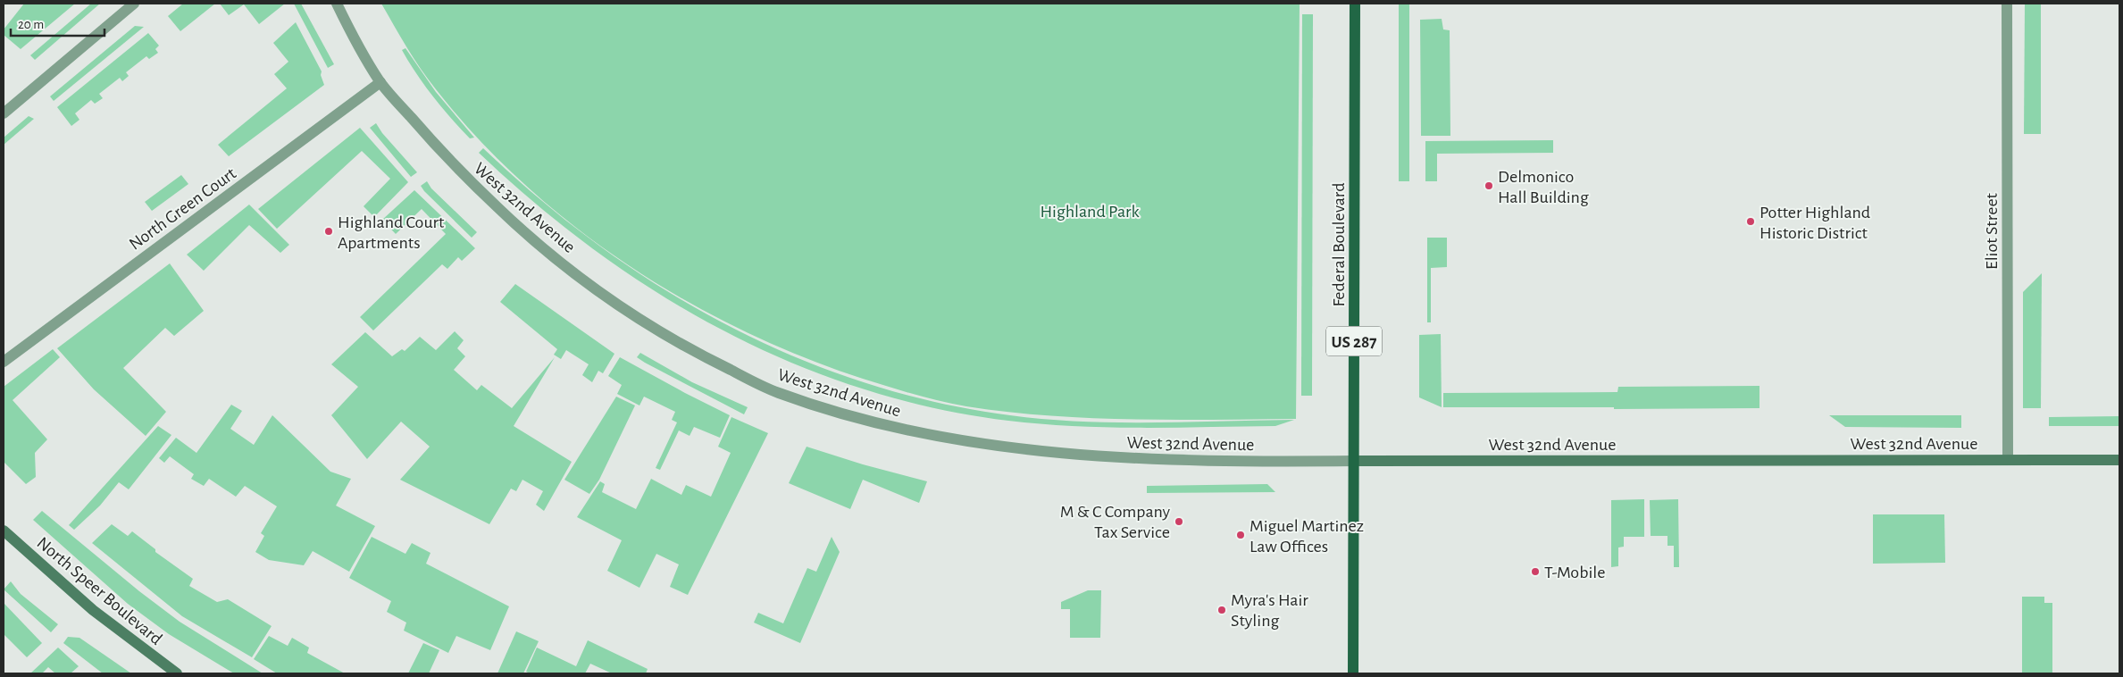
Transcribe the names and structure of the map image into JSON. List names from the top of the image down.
{
  "streets": {
    "main road": ["Federal Boulevard", "US 287"],
    "street": [
      "West 32nd Avenue",
      "North Green Court",
      "Eliot Street",
      "North Speer Boulevard"
    ]
  },
  "crossings": [
    ["West 32nd Avenue", "North Green Court"],
    ["West 32nd Avenue", "Eliot Street"],
    ["West 32nd Avenue", "Federal Boulevard"]
  ],
  "parks": ["Highland Park"],
  "places": [
    "Delmonico Hall Building",
    "Potter Highland Historic District",
    "Highland Court Apartments",
    "M & C Company Tax Service",
    "Miguel Martinez Law Offices",
    "T-Mobile",
    "Myra's Hair Styling"
  ],
  "scale_bar": "20 m"
}
